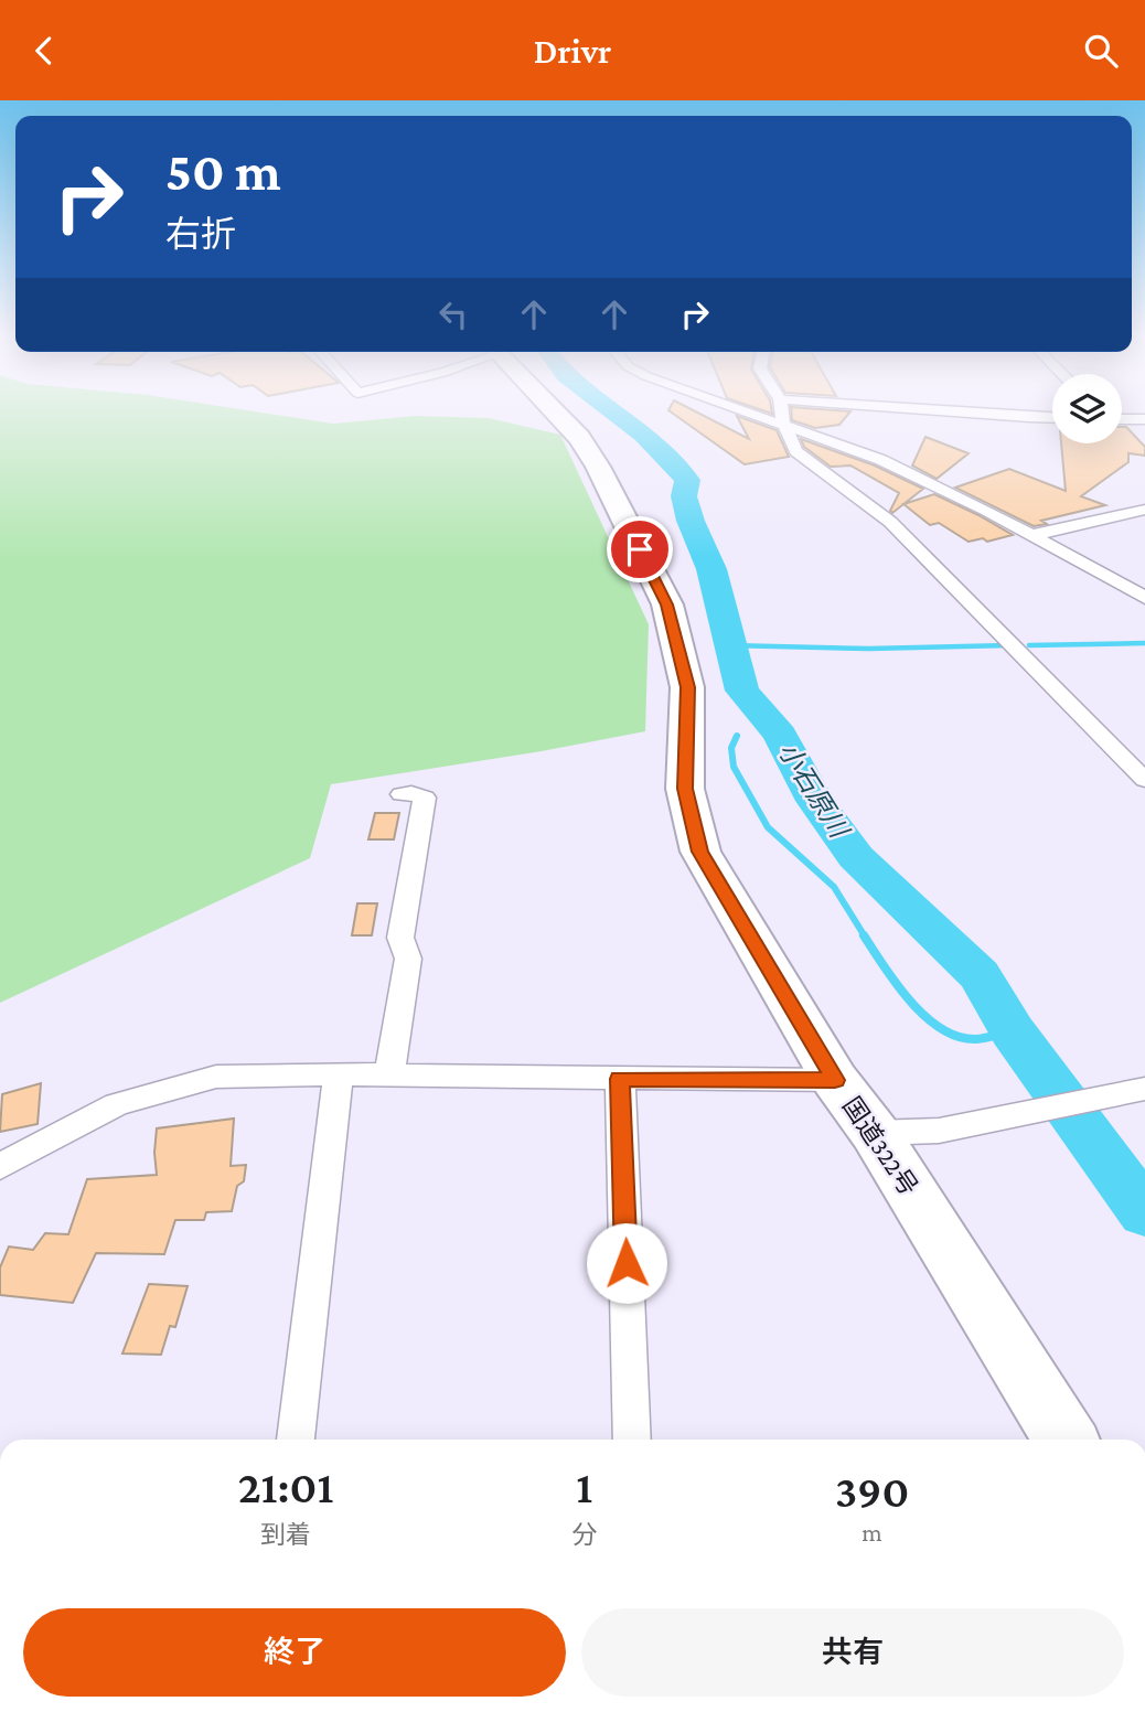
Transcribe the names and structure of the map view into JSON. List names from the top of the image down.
{
  "streets": {
    "highway": ["国道322号"]
  },
  "water": ["小石原川"],
  "page": {
    "header": "Drivr",
    "turn": ["50 m", "右折"],
    "eta": [
      "21:01",
      "到着",
      "1",
      "分",
      "390",
      "m"
    ],
    "buttons": ["終了", "共有"]
  }
}
